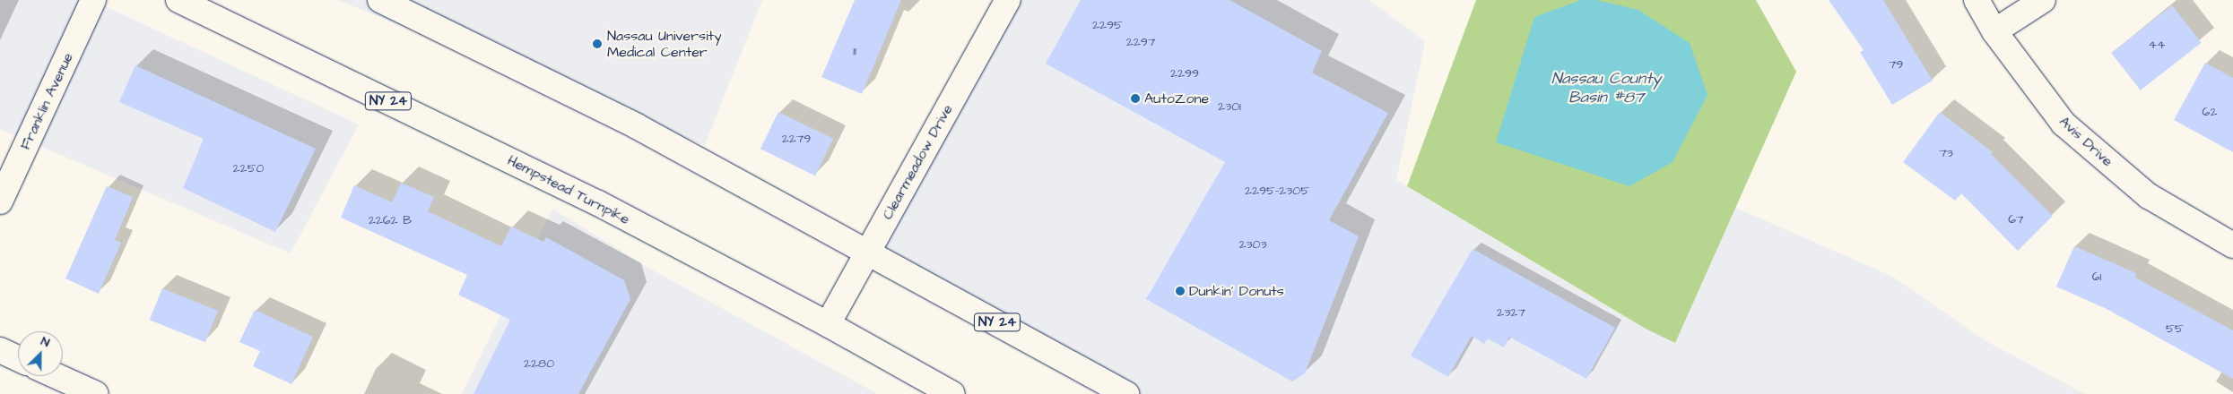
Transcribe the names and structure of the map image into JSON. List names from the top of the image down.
{
  "streets": {
    "main road": [
      "Franklin Avenue",
      "NY 24",
      "Avis Drive",
      "Clearmeadow Drive",
      "Hempstead Turnpike"
    ]
  },
  "crossings": [
    ["NY 24", "Clearmeadow Drive"],
    ["Clearmeadow Drive", "Hempstead Turnpike"]
  ],
  "water": ["Nassau County Basin #87"],
  "places": ["Nassau University Medical Center", "AutoZone", "Dunkin' Donuts"],
  "house_numbers": [
    "2295",
    "2297",
    "44",
    "11",
    "79",
    "2299",
    "2301",
    "62",
    "2279",
    "73",
    "2250",
    "2295-2305",
    "67",
    "2262 B",
    "2303",
    "61",
    "2327",
    "55",
    "2280"
  ],
  "north": "top right"
}
